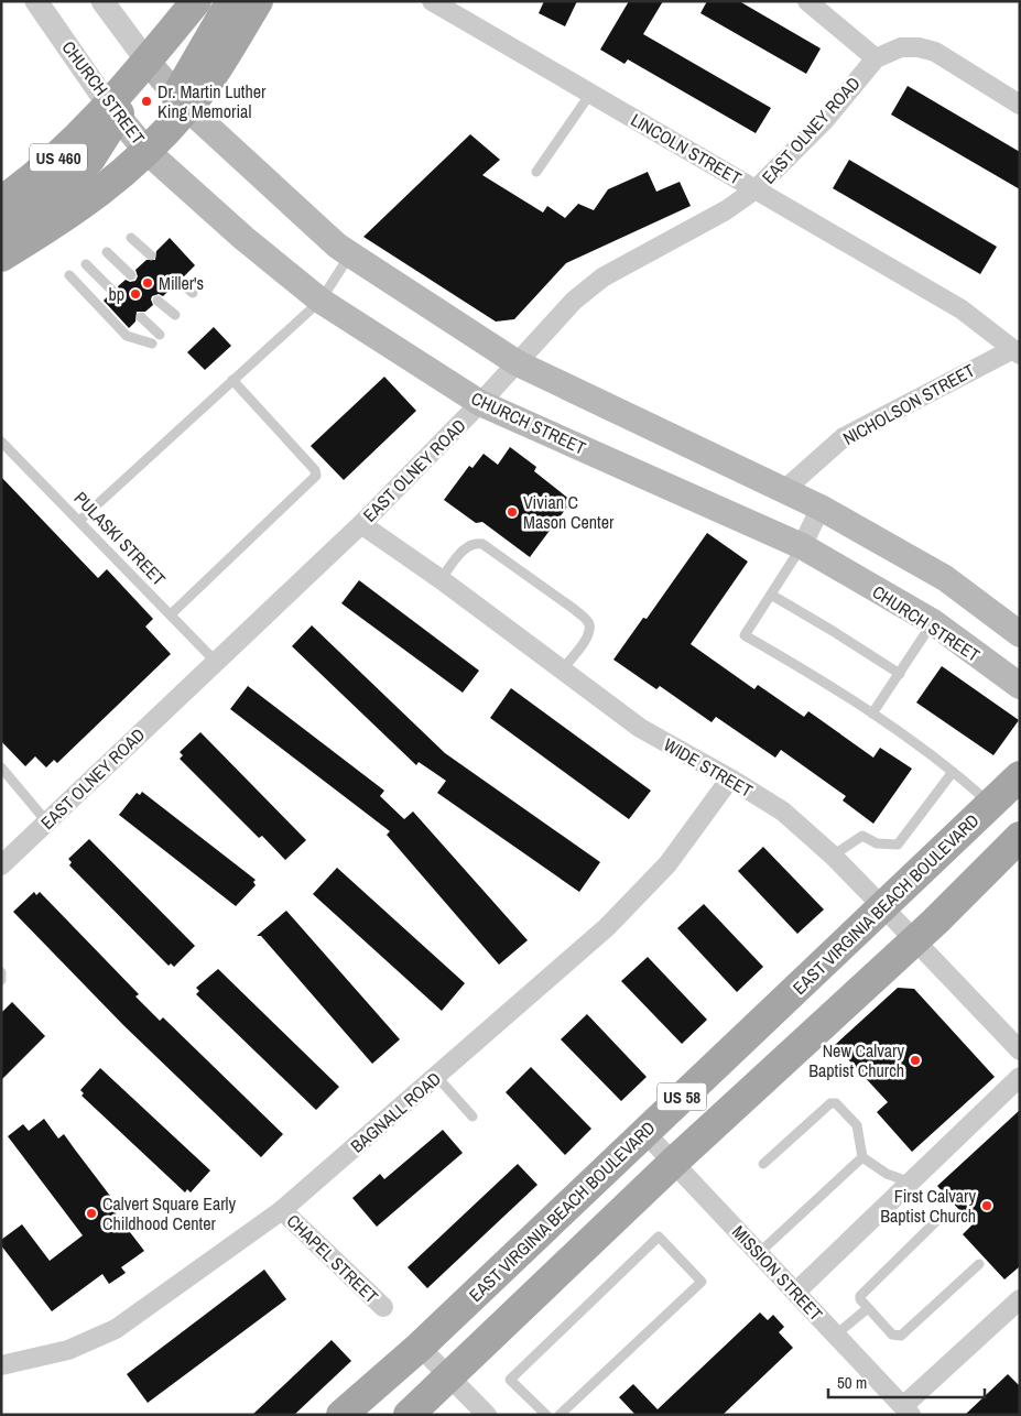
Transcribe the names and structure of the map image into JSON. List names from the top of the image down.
{
  "streets": {
    "main road": [
      "CHURCH STREET",
      "US 460",
      "EAST VIRGINIA BEACH BOULEVARD",
      "US 58"
    ],
    "street": [
      "EAST OLNEY ROAD",
      "LINCOLN STREET",
      "NICHOLSON STREET",
      "WIDE STREET",
      "BAGNALL ROAD",
      "CHAPEL STREET",
      "MISSION STREET"
    ],
    "lane": ["PULASKI STREET"]
  },
  "crossings": [
    ["CHURCH STREET", "EAST OLNEY ROAD"],
    ["CHURCH STREET", "US 460"],
    ["EAST OLNEY ROAD", "LINCOLN STREET"],
    ["EAST OLNEY ROAD", "PULASKI STREET"],
    ["EAST OLNEY ROAD", "WIDE STREET"],
    ["LINCOLN STREET", "NICHOLSON STREET"],
    ["WIDE STREET", "EAST VIRGINIA BEACH BOULEVARD"],
    ["WIDE STREET", "US 58"],
    ["WIDE STREET", "BAGNALL ROAD"],
    ["EAST VIRGINIA BEACH BOULEVARD", "MISSION STREET"],
    ["US 58", "MISSION STREET"],
    ["BAGNALL ROAD", "CHAPEL STREET"]
  ],
  "places": [
    "Dr. Martin Luther King Memorial",
    "Miller's",
    "bp",
    "Vivian C Mason Center",
    "New Calvary Baptist Church",
    "First Calvary Baptist Church",
    "Calvert Square Early Childhood Center"
  ],
  "scale_bar": "50 m"
}
